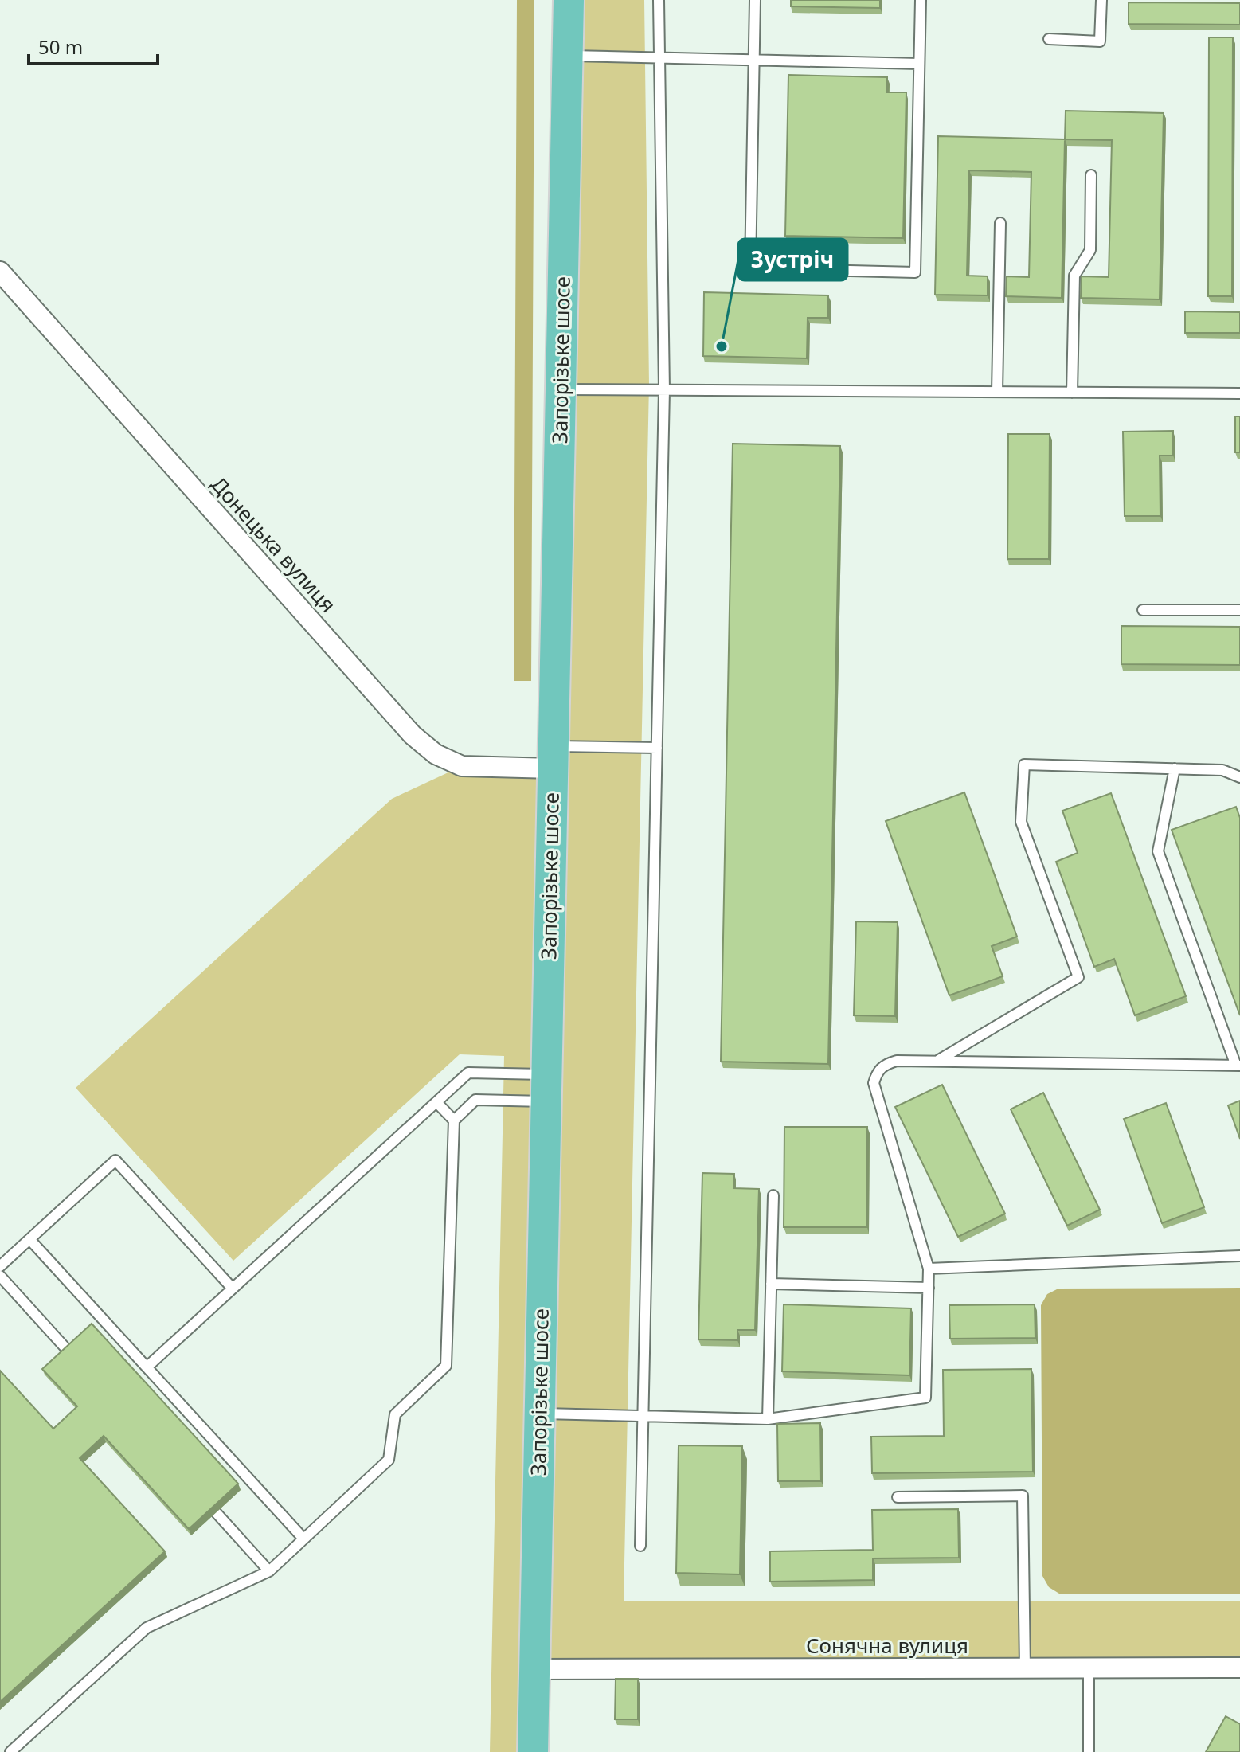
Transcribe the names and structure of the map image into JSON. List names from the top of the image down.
{
  "streets": {
    "main road": ["Запорізьке шосе"],
    "street": ["Донецька вулиця", "Сонячна вулиця"]
  },
  "crossings": [
    ["Запорізьке шосе", "Донецька вулиця"],
    ["Запорізьке шосе", "Сонячна вулиця"]
  ],
  "places": ["Зустріч"],
  "scale_bar": "50 m"
}
